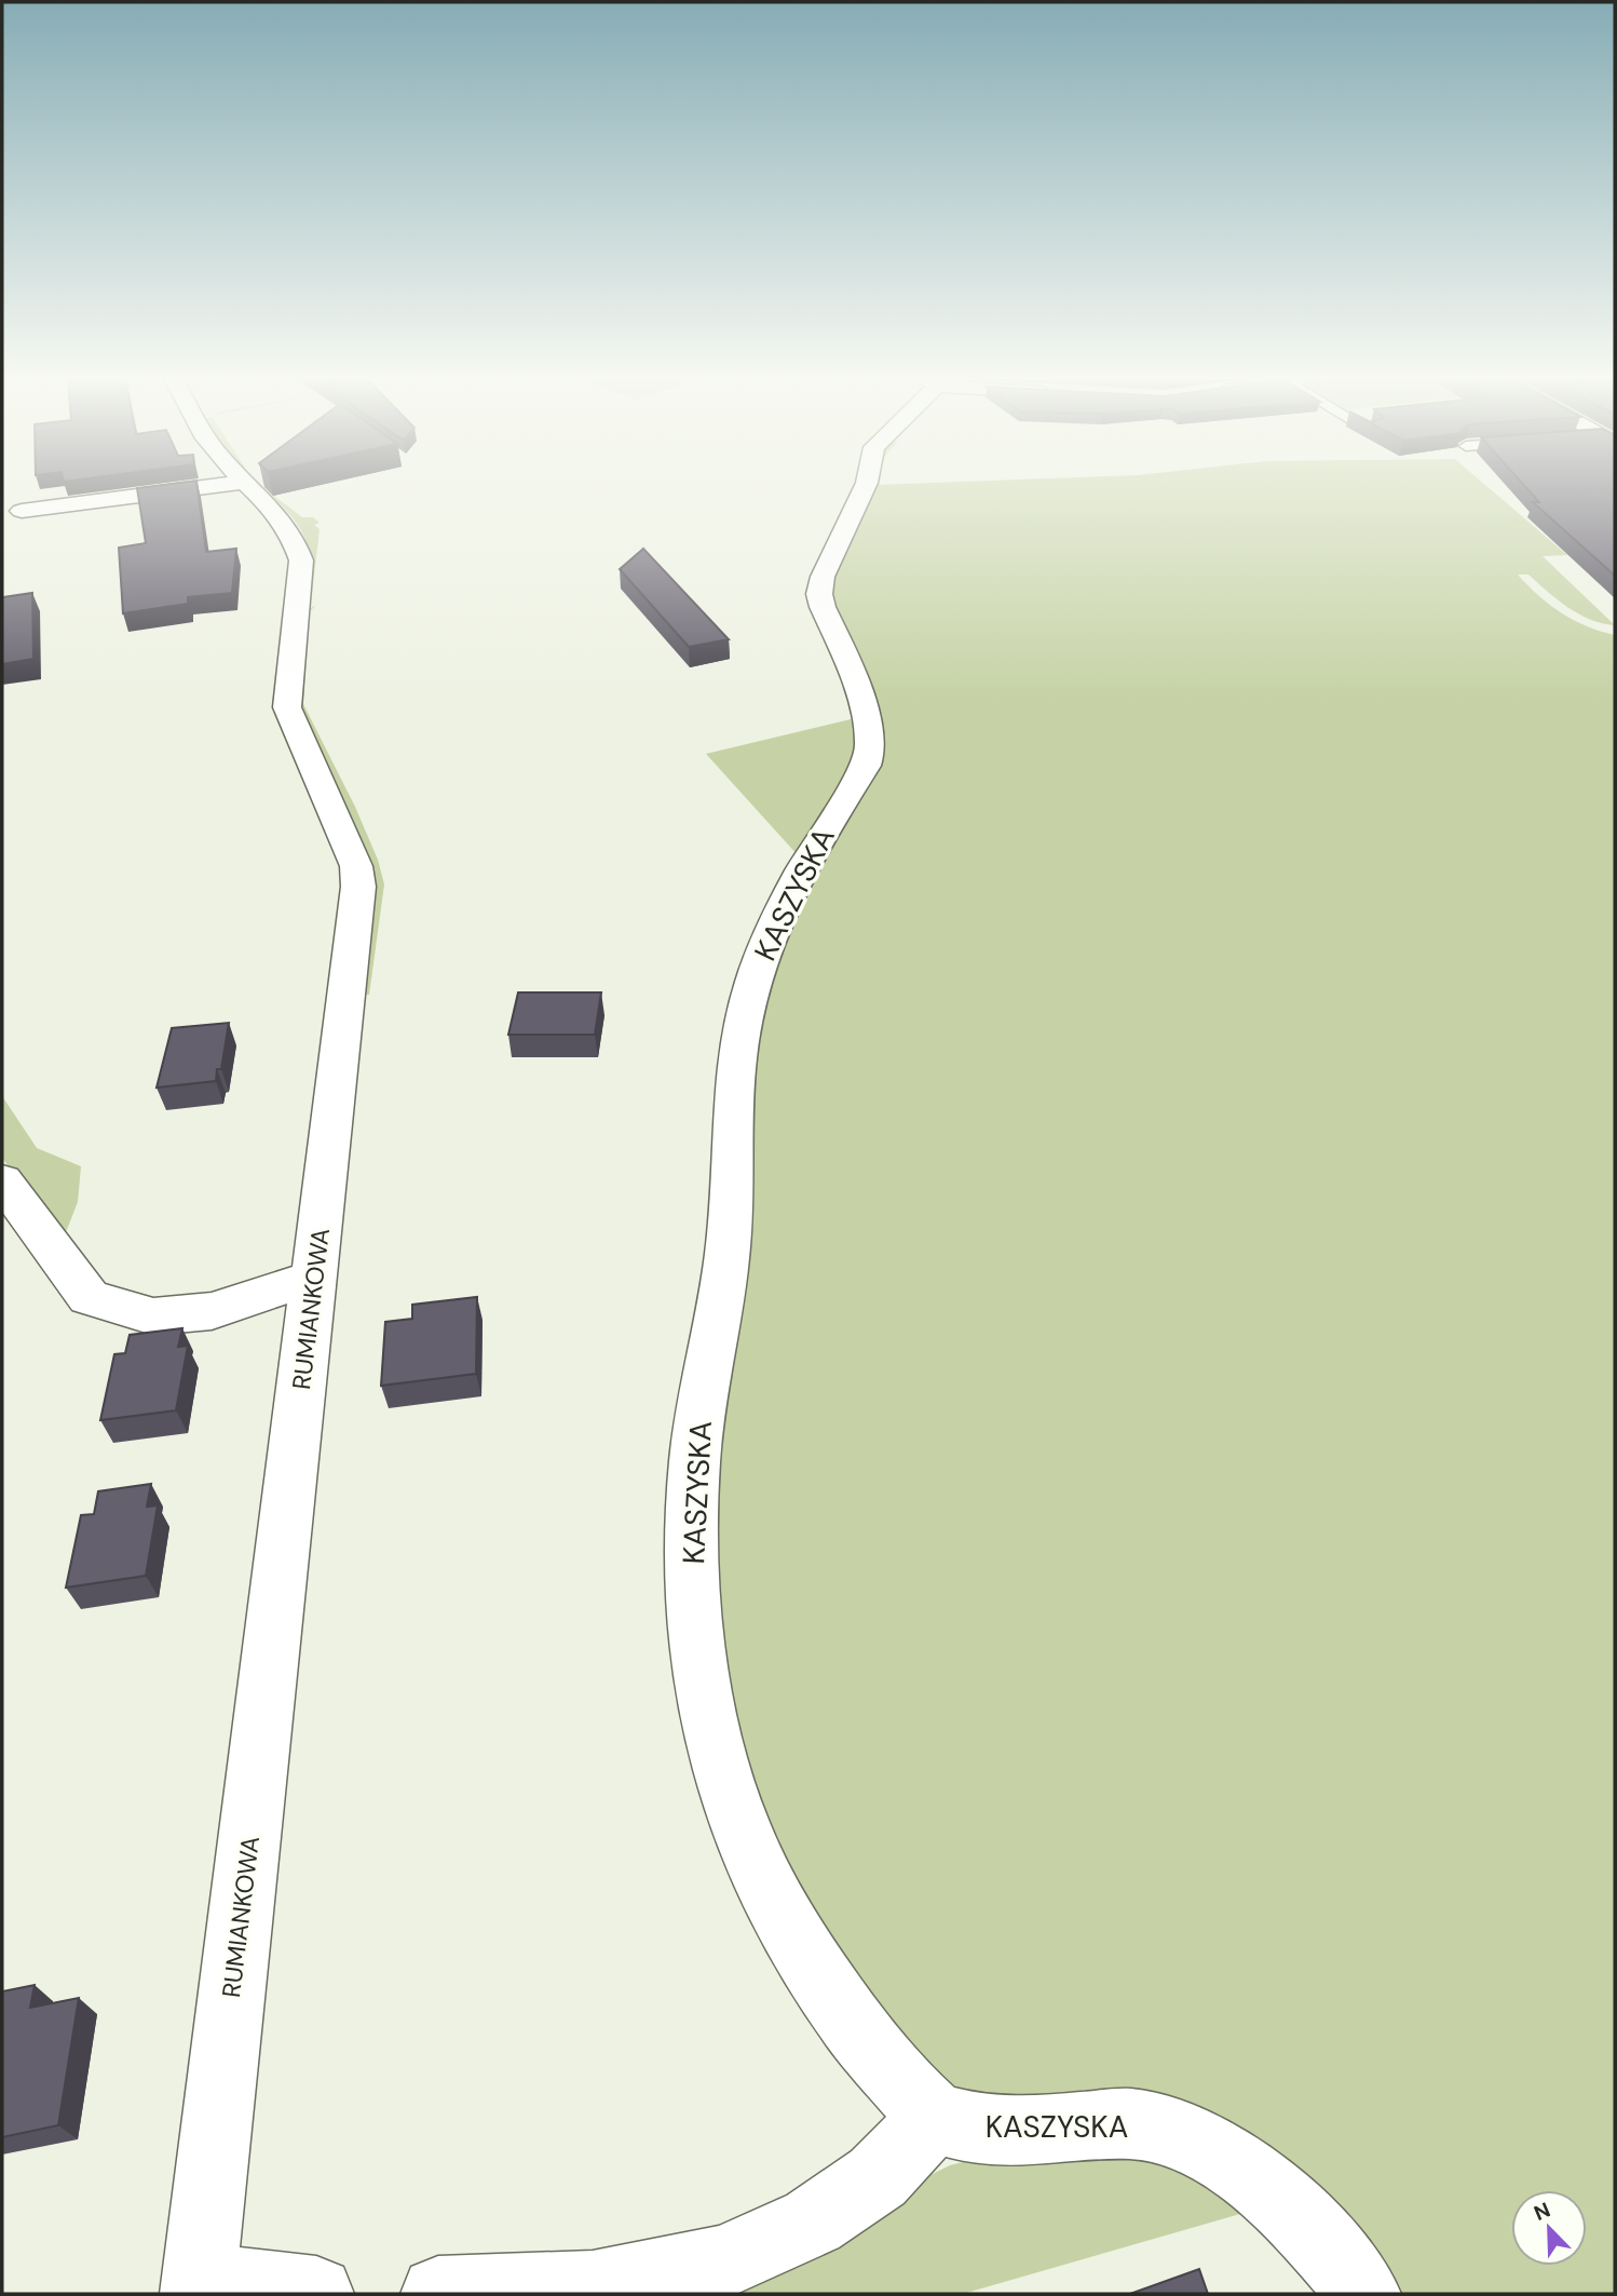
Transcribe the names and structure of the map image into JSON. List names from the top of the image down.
{
  "streets": {
    "street": ["KASZYSKA", "RUMIANKOWA"]
  },
  "north": "top left"
}
